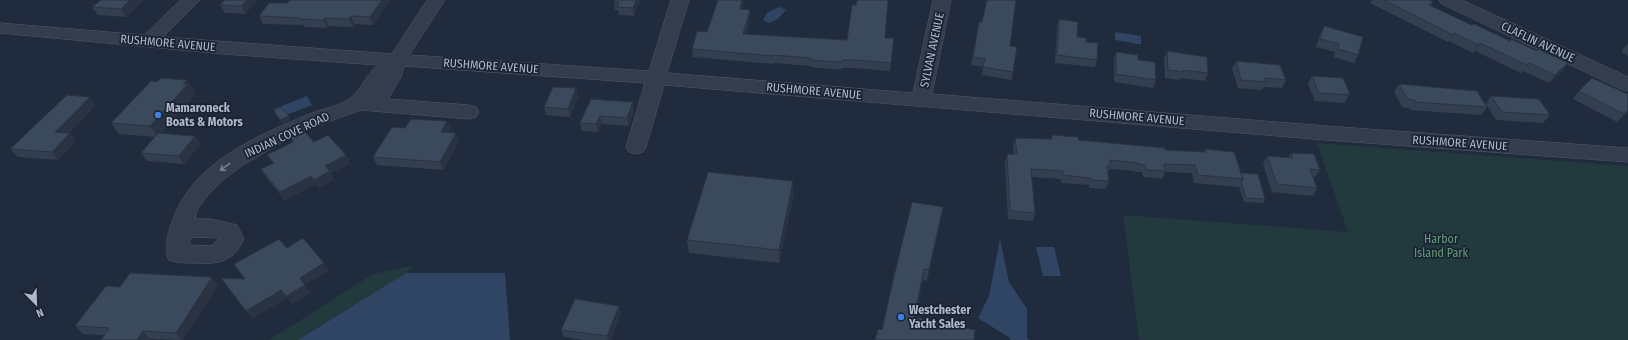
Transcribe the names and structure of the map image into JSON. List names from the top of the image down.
{
  "streets": {
    "street": [
      "CLAFLIN AVENUE",
      "RUSHMORE AVENUE",
      "SYLVAN AVENUE",
      "INDIAN COVE ROAD"
    ]
  },
  "crossings": [
    ["RUSHMORE AVENUE", "SYLVAN AVENUE"]
  ],
  "one_way": ["INDIAN COVE ROAD"],
  "parks": ["Harbor Island Park"],
  "places": ["Mamaroneck Boats & Motors", "Westchester Yacht Sales"],
  "north": "bottom right"
}
